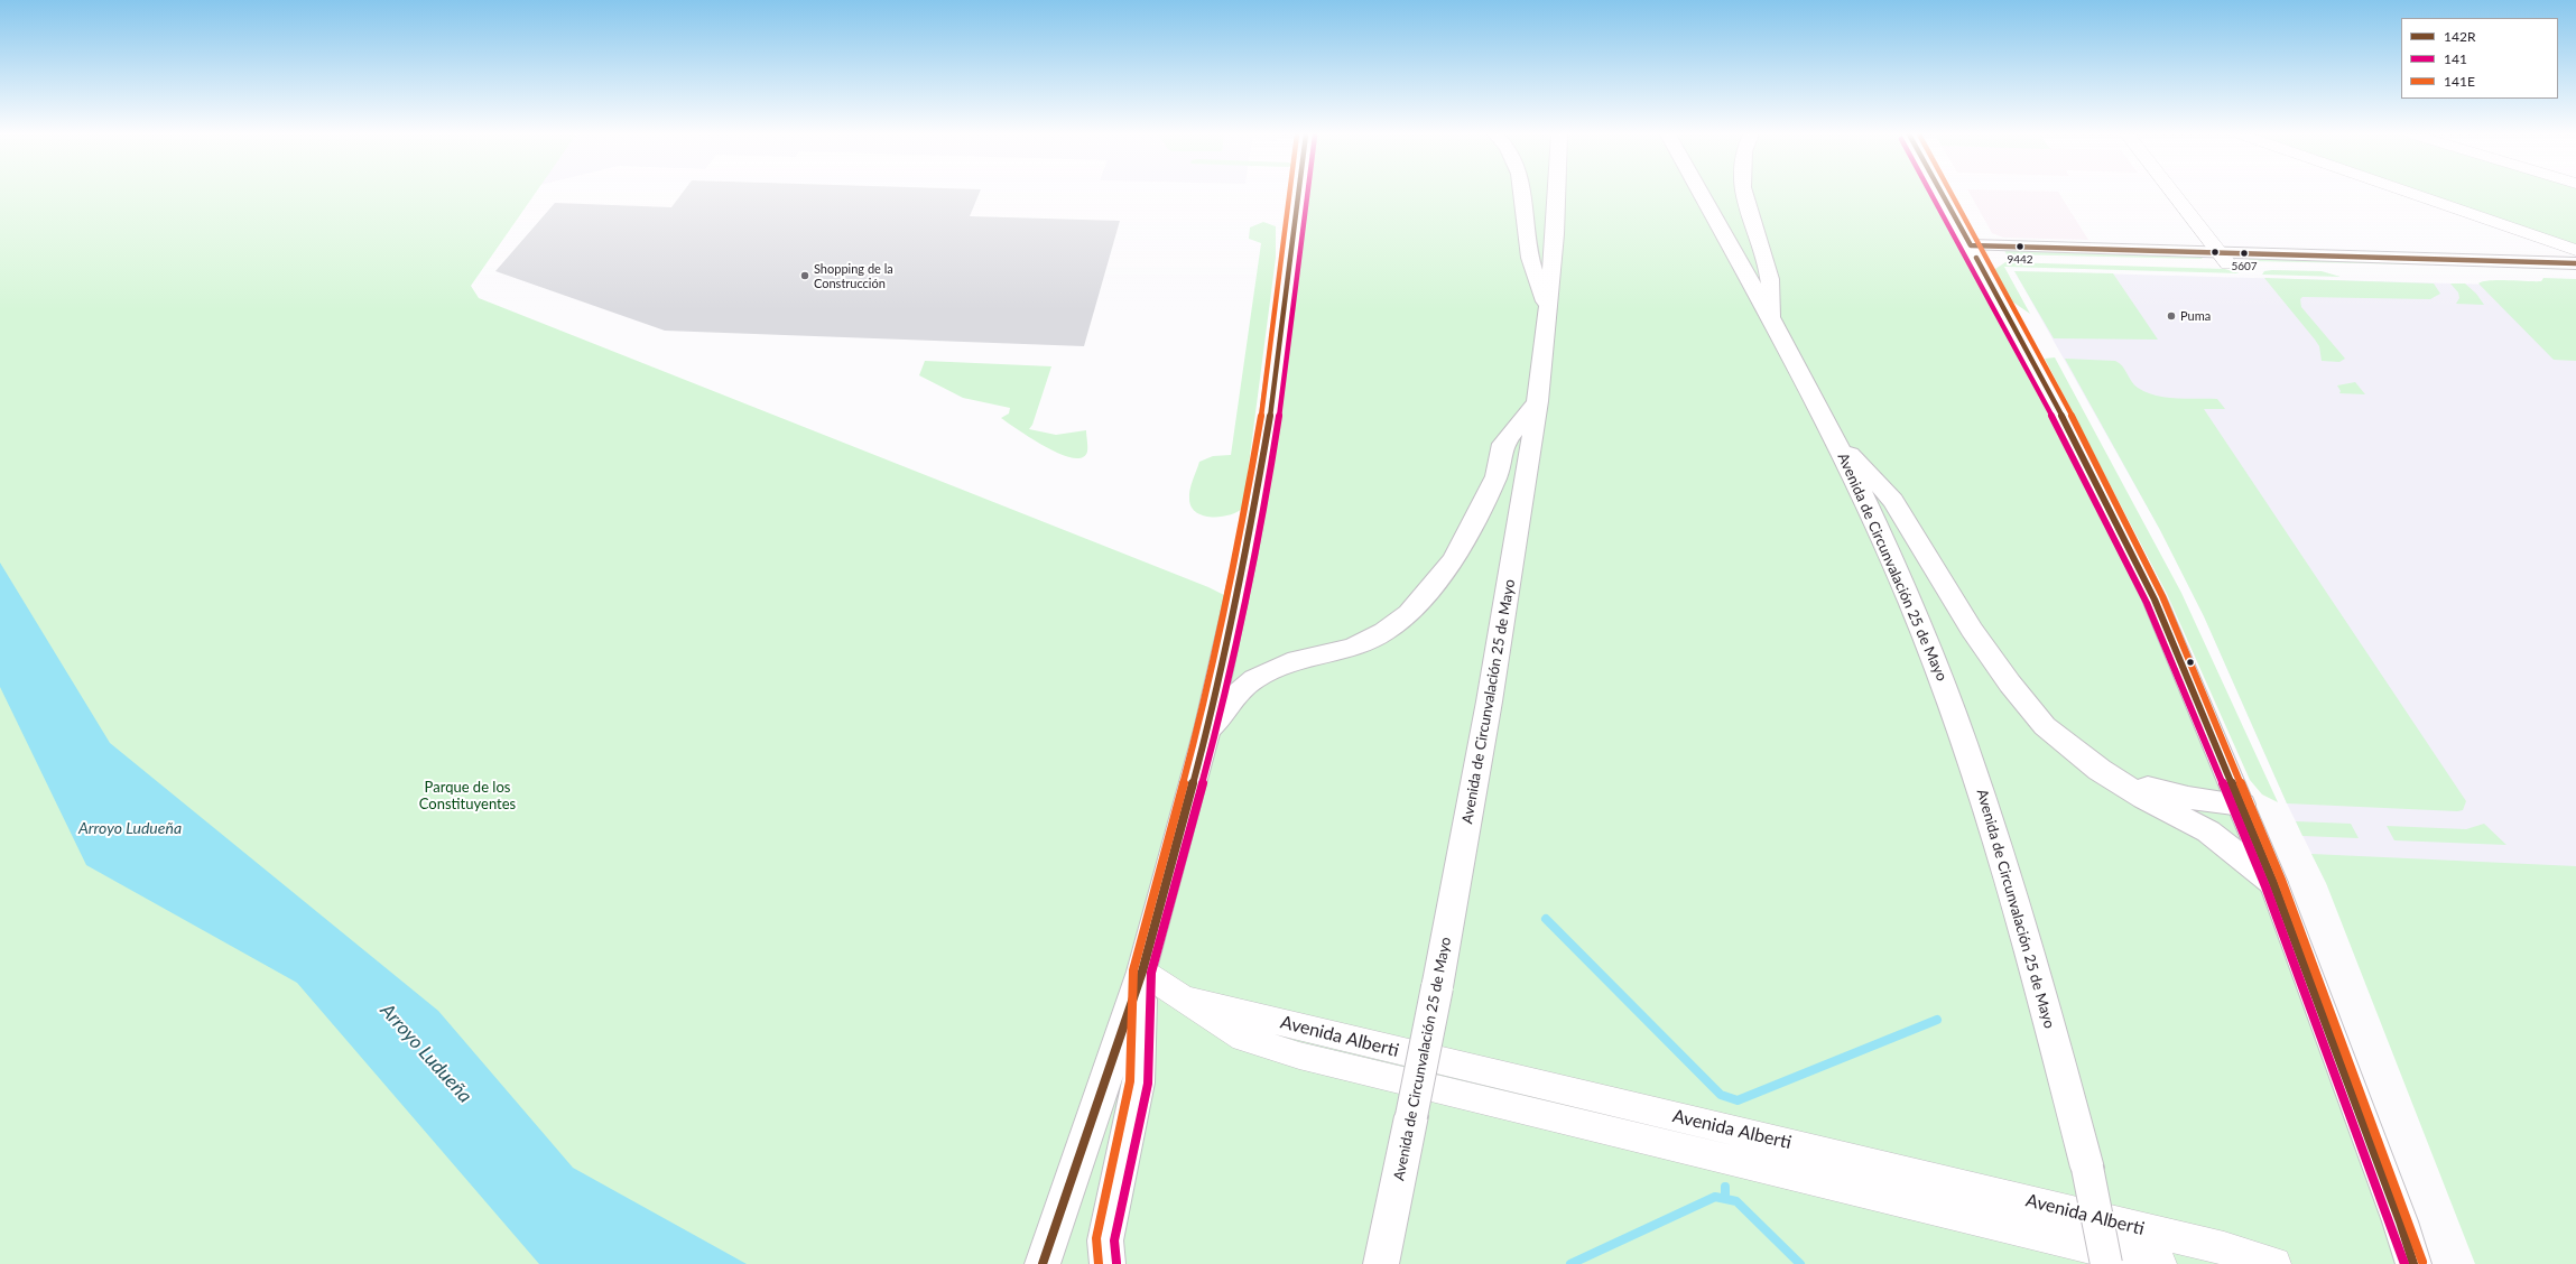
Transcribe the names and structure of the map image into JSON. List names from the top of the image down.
{
  "streets": {
    "main road": ["Avenida de Circunvalación 25 de Mayo"],
    "street": ["Avenida Alberti"]
  },
  "water": ["Arroyo Ludueña"],
  "parks": ["Parque de los Constituyentes"],
  "places": [
    "9442",
    "5607",
    "Shopping de la Construcción",
    "Puma"
  ],
  "lines": ["transit line 142R", "transit line 141", "transit line 141E"],
  "legend": ["142R", "141", "141E"]
}
